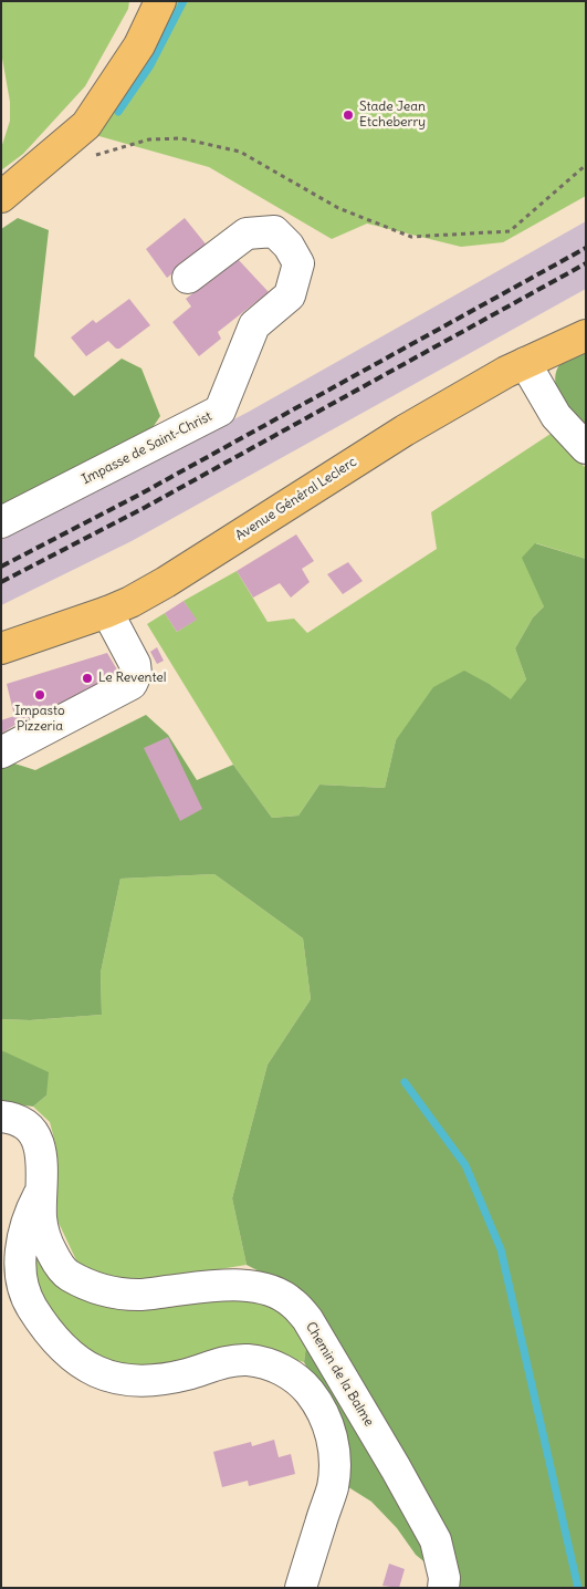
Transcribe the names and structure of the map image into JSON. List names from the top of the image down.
{
  "streets": {
    "main road": ["Avenue Général Leclerc"],
    "street": ["Impasse de Saint-Christ", "Chemin de la Balme"]
  },
  "places": ["Stade Jean Etcheberry", "Le Reventel", "Impasto Pizzeria"]
}
